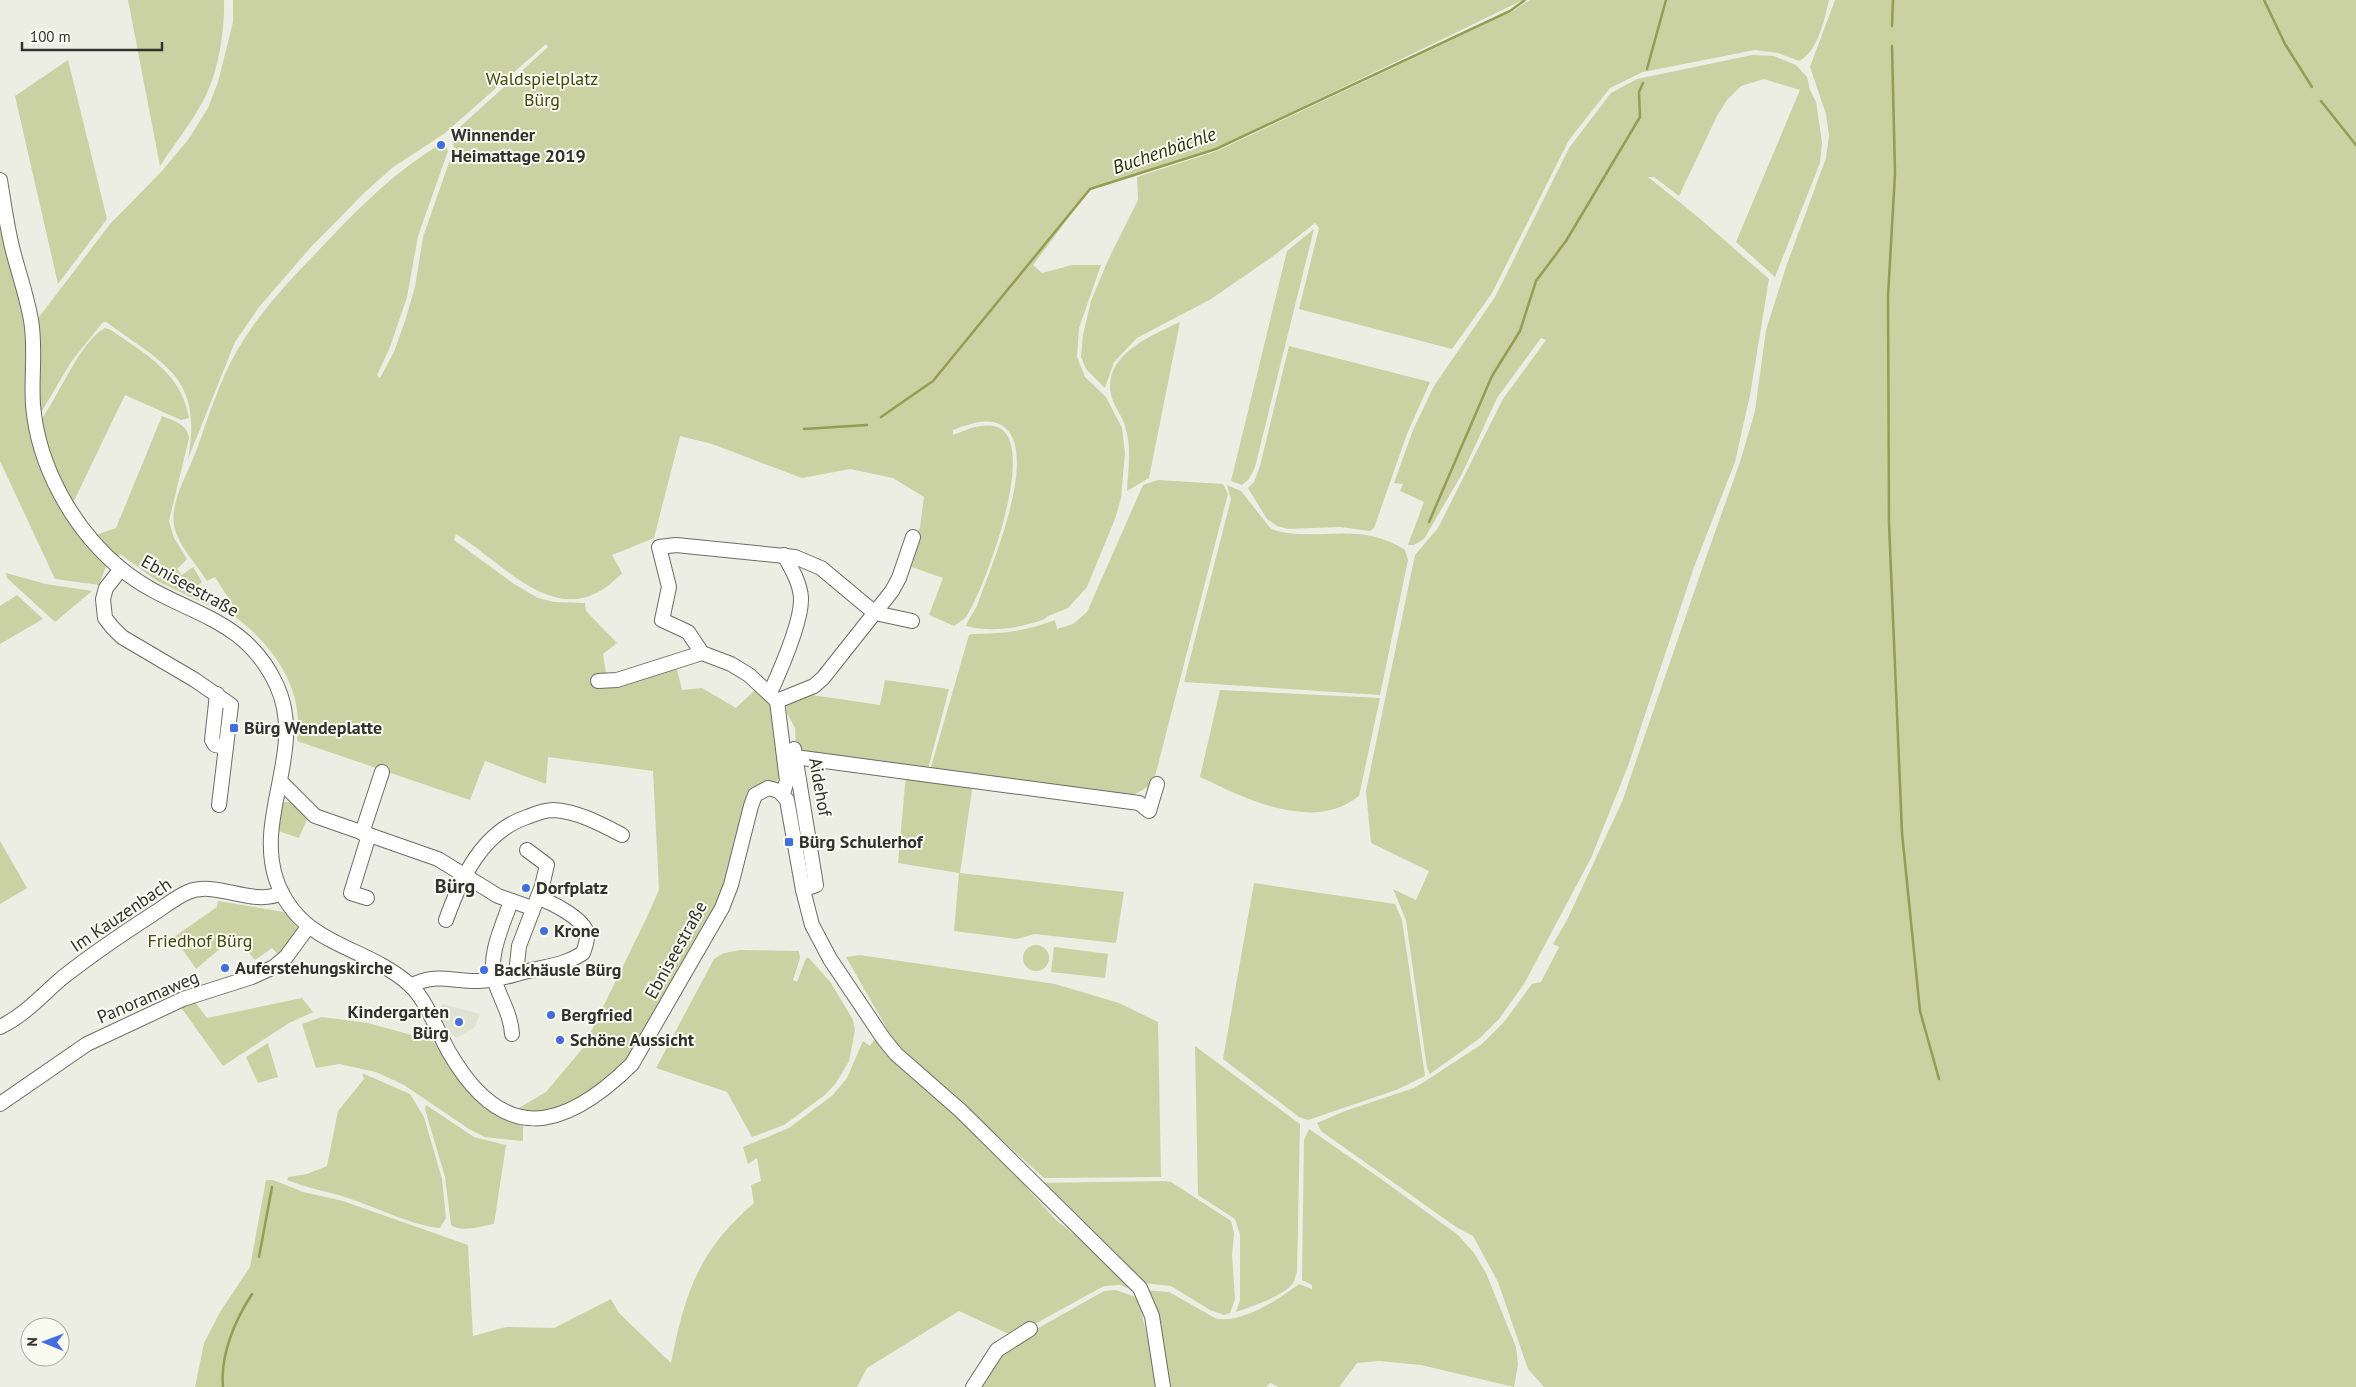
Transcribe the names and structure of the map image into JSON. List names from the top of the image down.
{
  "streets": {
    "street": [
      "Ebniseestraße",
      "Aidehof",
      "Im Kauzenbach",
      "Panoramaweg"
    ]
  },
  "crossings": [
    ["Ebniseestraße", "Im Kauzenbach"],
    ["Ebniseestraße", "Panoramaweg"]
  ],
  "districts": ["Bürg"],
  "water": ["Buchenbächle"],
  "parks": ["Waldspielplatz Bürg", "Friedhof Bürg"],
  "places": {
    "other": [
      "Winnender Heimattage 2019",
      "Dorfplatz",
      "Krone",
      "Auferstehungskirche",
      "Backhäusle Bürg",
      "Bergfried",
      "Kindergarten Bürg",
      "Schöne Aussicht"
    ],
    "transit": ["Bürg Wendeplatte", "Bürg Schulerhof"]
  },
  "scale_bar": "100 m",
  "north": "left"
}
